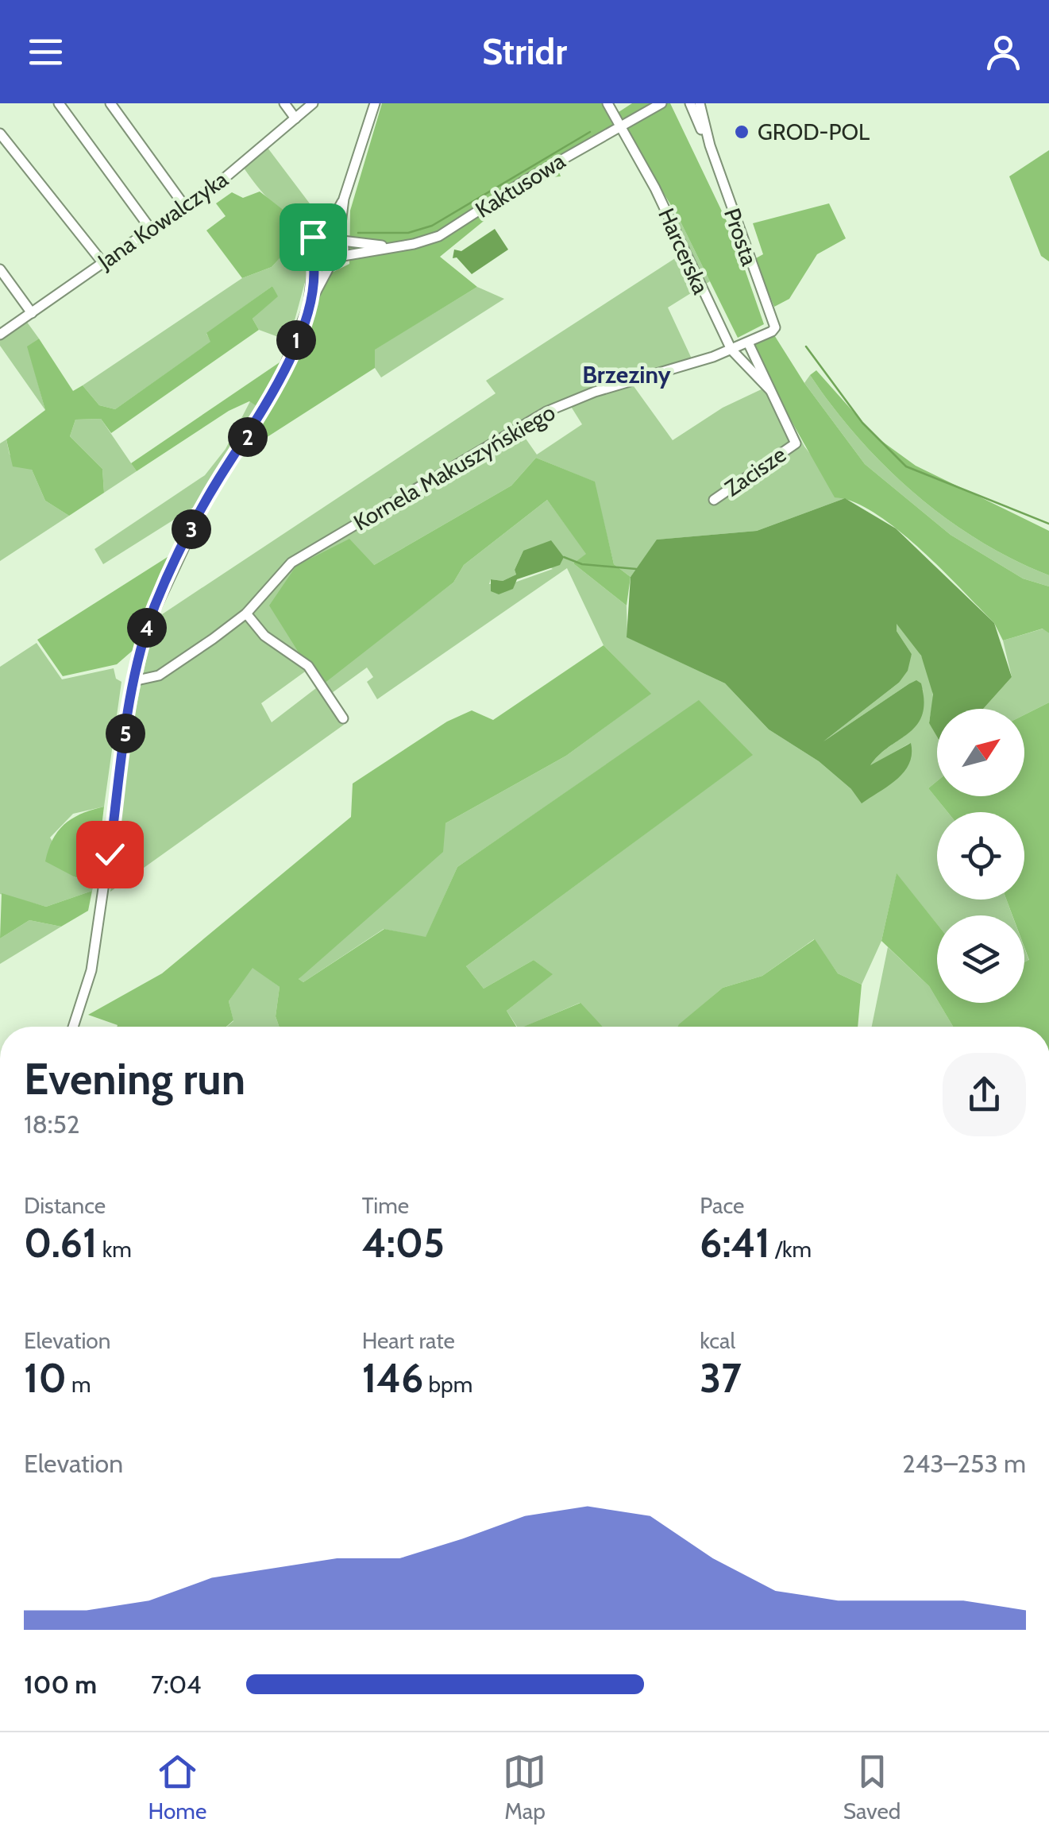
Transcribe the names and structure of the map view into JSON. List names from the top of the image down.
{
  "streets": {
    "street": [
      "Kaktusowa",
      "Jana Kowalczyka",
      "Prosta",
      "Harcerska",
      "Kornela Makuszyńskiego",
      "Zacisze"
    ]
  },
  "crossings": [
    ["Kaktusowa", "Harcerska"],
    ["Prosta", "Kornela Makuszyńskiego"],
    ["Harcerska", "Kornela Makuszyńskiego"],
    ["Harcerska", "Zacisze"]
  ],
  "districts": ["Brzeziny"],
  "places": ["GROD-POL"],
  "north": "top right",
  "page": {
    "header": "Stridr",
    "pins": [
      "1",
      "2",
      "3",
      "4",
      "5"
    ],
    "heading": ["Evening run", "18:52"],
    "stats": [
      ["Distance", "0.61 km"],
      ["Time", "4:05"],
      ["Pace", "6:41 /km"],
      ["Elevation", "10 m"],
      ["Heart rate", "146 bpm"],
      ["kcal", "37"]
    ],
    "chart": ["Elevation", "243–253 m"],
    "list": [
      {
        "name": "100 m",
        "note": "7:04"
      }
    ],
    "tabs": ["Home", "Map", "Saved"]
  }
}
